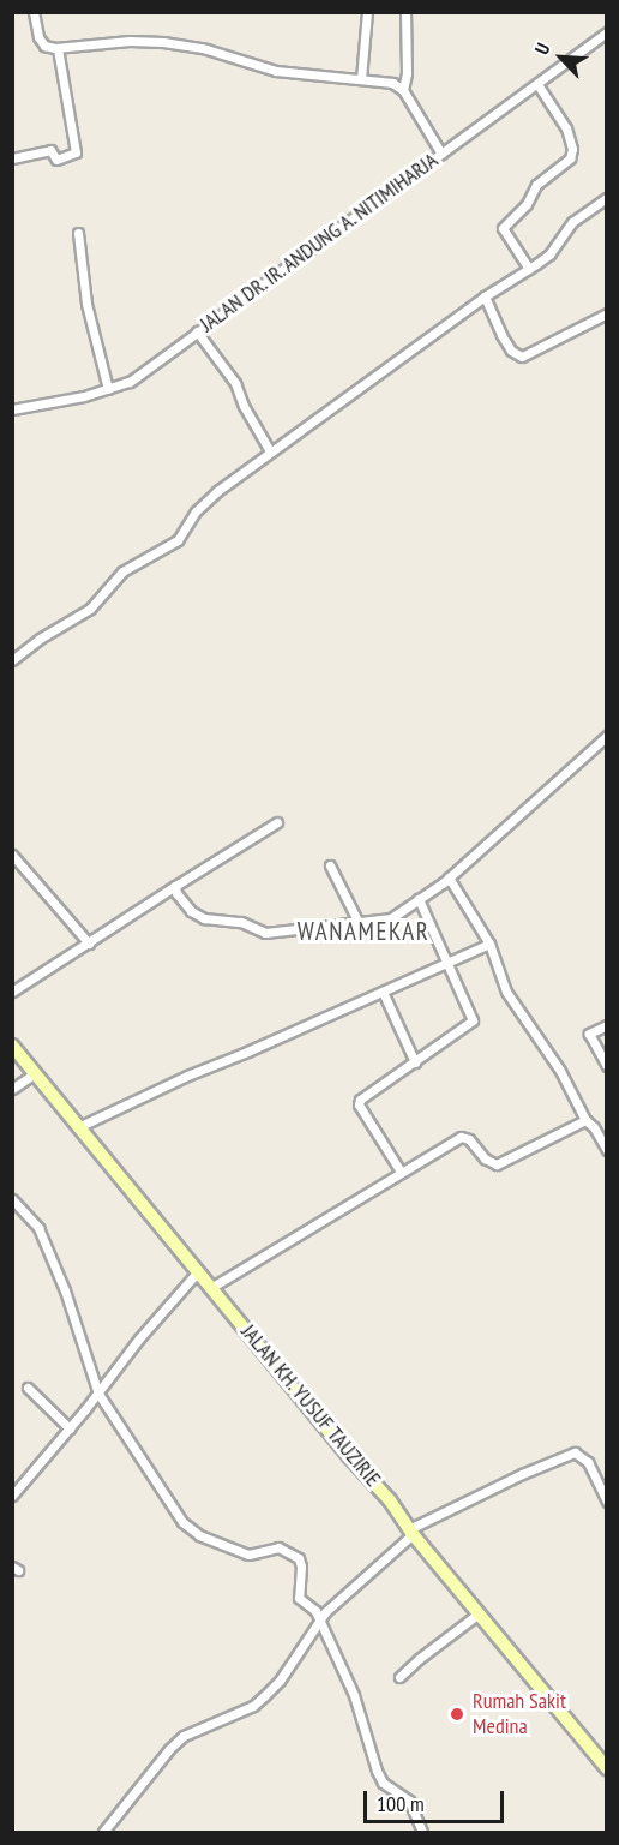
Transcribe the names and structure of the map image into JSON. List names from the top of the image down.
{
  "streets": {
    "main road": ["JALAN KH. YUSUF TAUZIRIE"],
    "street": ["JALAN DR. IR. ANDUNG A. NITIMIHARJA"]
  },
  "districts": ["WANAMEKAR"],
  "places": ["Rumah Sakit Medina"],
  "scale_bar": "100 m",
  "north": "top left"
}
